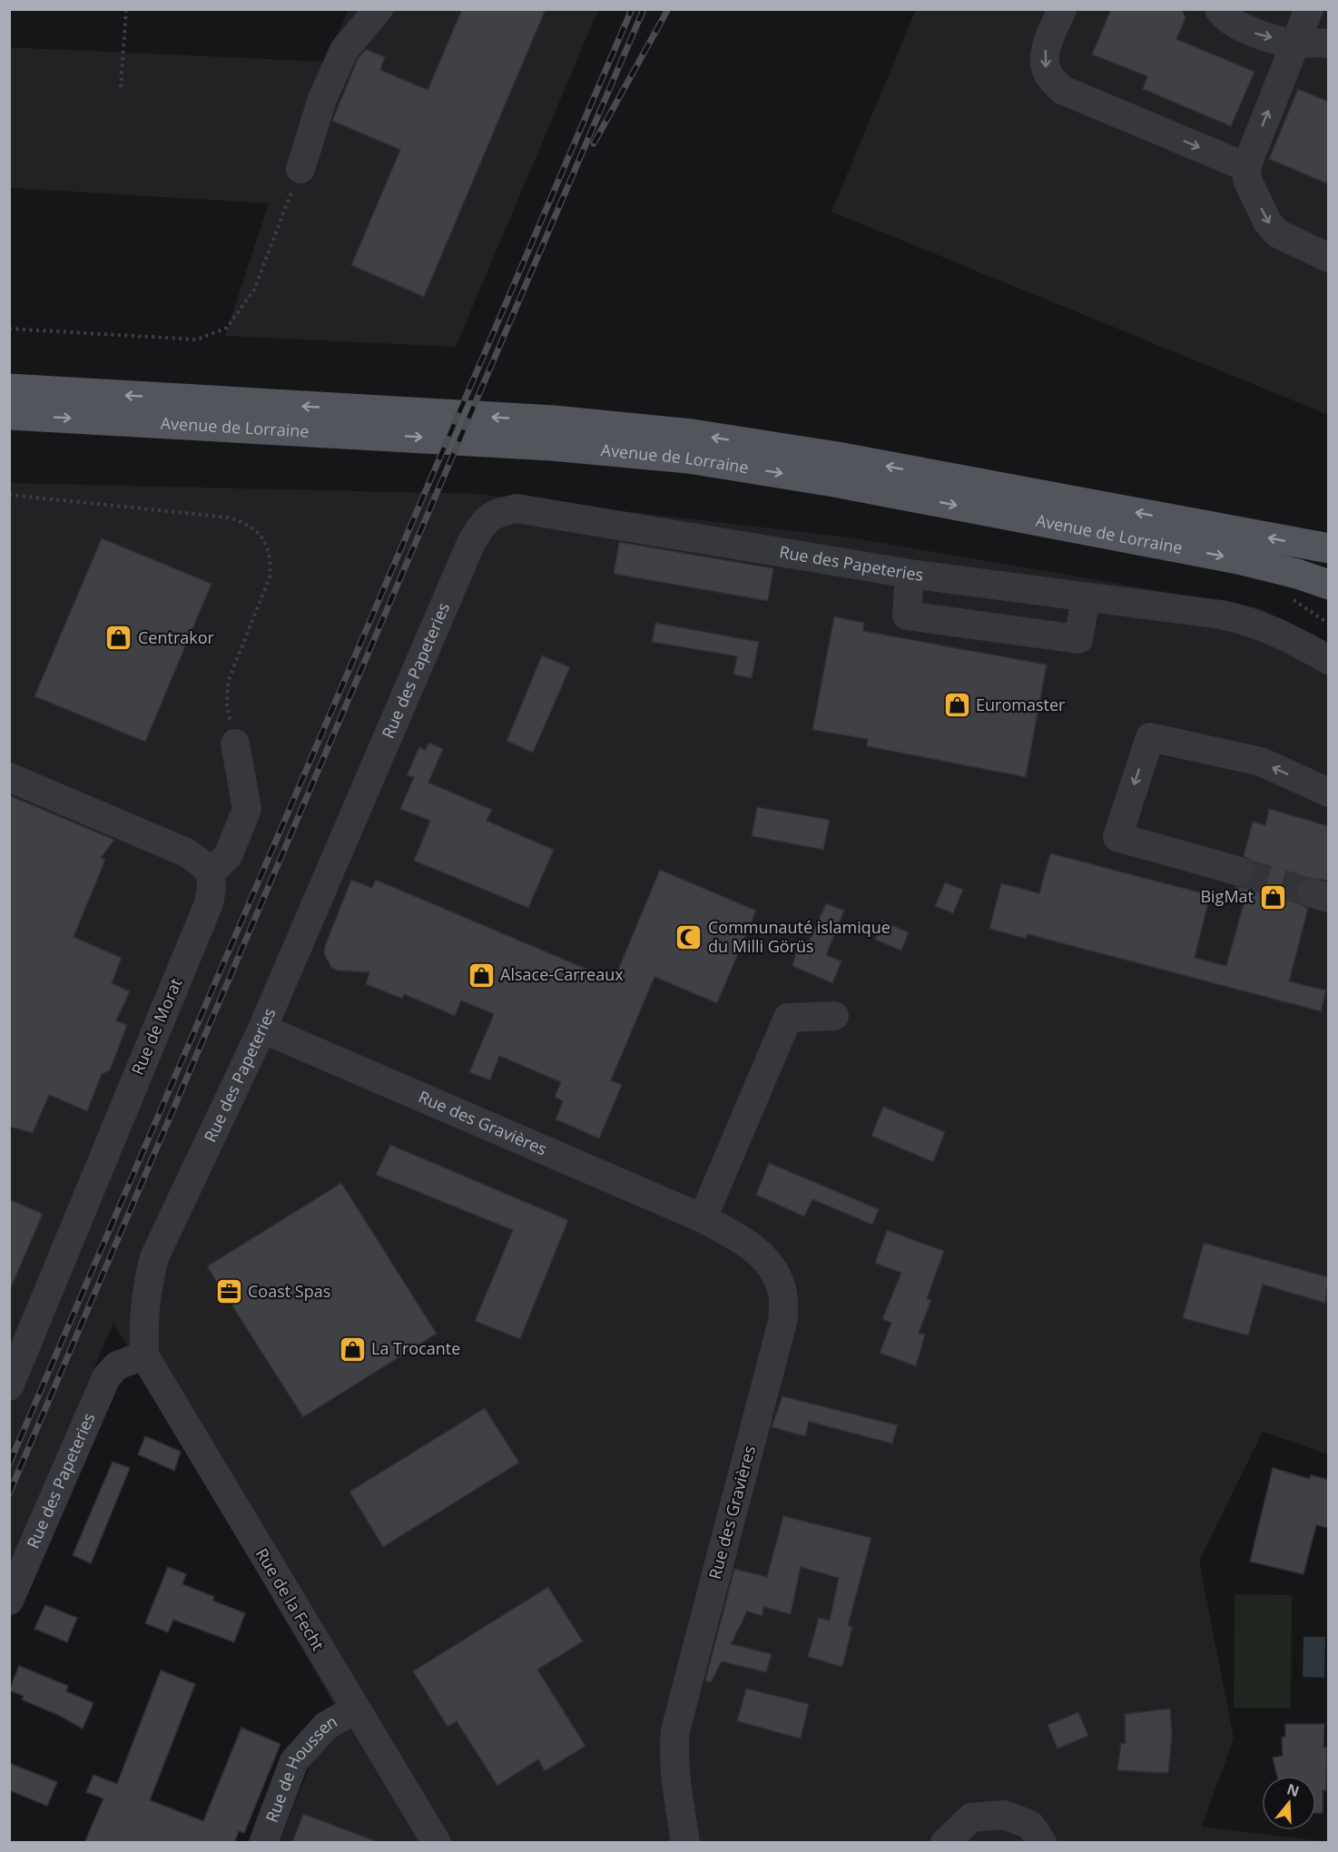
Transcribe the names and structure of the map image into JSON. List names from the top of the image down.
{
  "streets": {
    "main road": ["Avenue de Lorraine"],
    "street": [
      "Rue des Papeteries",
      "Rue de Morat",
      "Rue des Gravières",
      "Rue de la Fecht",
      "Rue de Houssen"
    ]
  },
  "crossings": [
    ["Rue des Papeteries", "Rue des Gravières"],
    ["Rue des Papeteries", "Rue de la Fecht"],
    ["Rue de la Fecht", "Rue de Houssen"]
  ],
  "places": {
    "shop": [
      "Centrakor",
      "Euromaster",
      "BigMat",
      "Alsace-Carreaux",
      "La Trocante"
    ],
    "mosque": ["Communauté islamique du Milli Görüs"],
    "office": ["Coast Spas"]
  },
  "north": "top"
}
